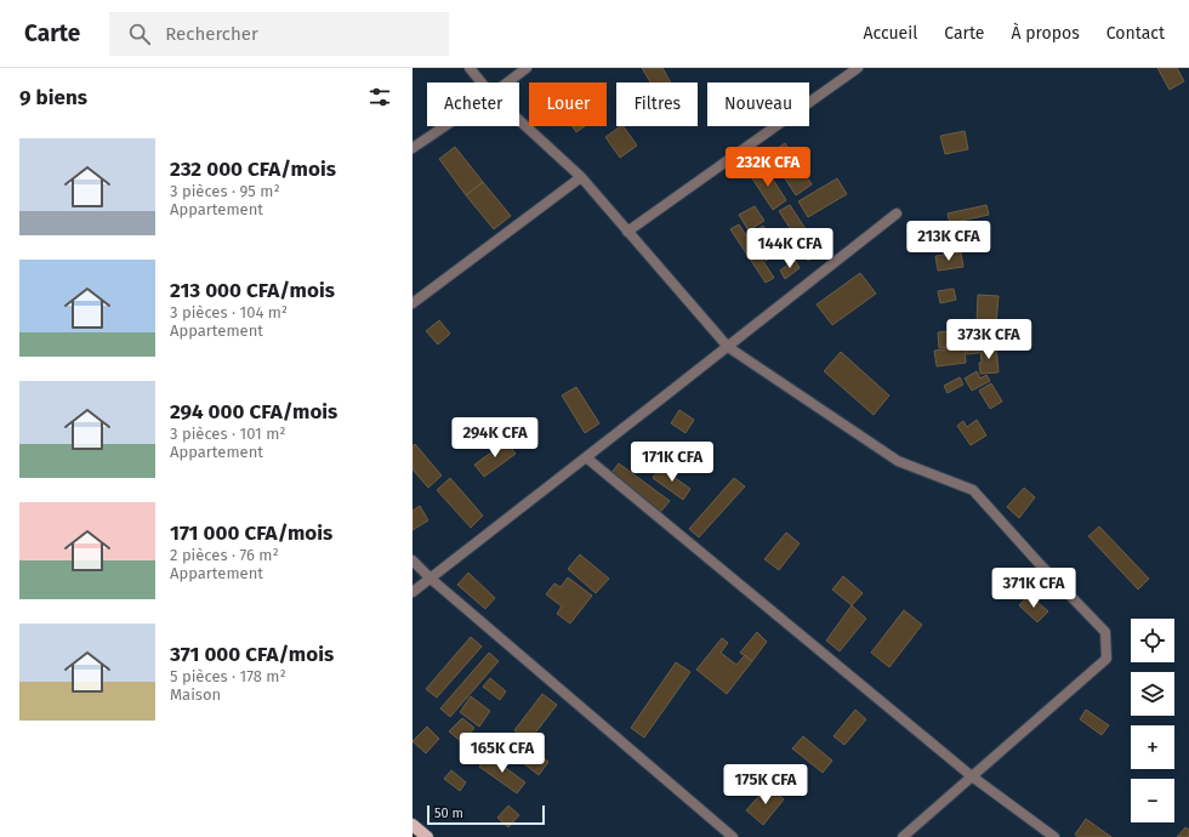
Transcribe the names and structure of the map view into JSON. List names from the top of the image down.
{
  "scale_bar": "50 m",
  "page": {
    "header": "Carte",
    "search": "Rechercher",
    "nav": [
      "Accueil",
      "Carte",
      "À propos",
      "Contact"
    ],
    "heading": "9 biens",
    "chip": [
      "Acheter",
      "Louer",
      "Filtres",
      "Nouveau"
    ],
    "list": [
      {
        "name": "232 000 CFA/mois",
        "note": "3 pièces · 95 m² · Appartement"
      },
      {
        "name": "213 000 CFA/mois",
        "note": "3 pièces · 104 m² · Appartement"
      },
      {
        "name": "294 000 CFA/mois",
        "note": "3 pièces · 101 m² · Appartement"
      },
      {
        "name": "171 000 CFA/mois",
        "note": "2 pièces · 76 m² · Appartement"
      },
      {
        "name": "371 000 CFA/mois",
        "note": "5 pièces · 178 m² · Maison"
      }
    ],
    "price": [
      "232K CFA",
      "213K CFA",
      "144K CFA",
      "373K CFA",
      "294K CFA",
      "171K CFA",
      "371K CFA",
      "165K CFA",
      "175K CFA"
    ],
    "map_buttons": ["+", "−"],
    "scale": "50 m"
  }
}
